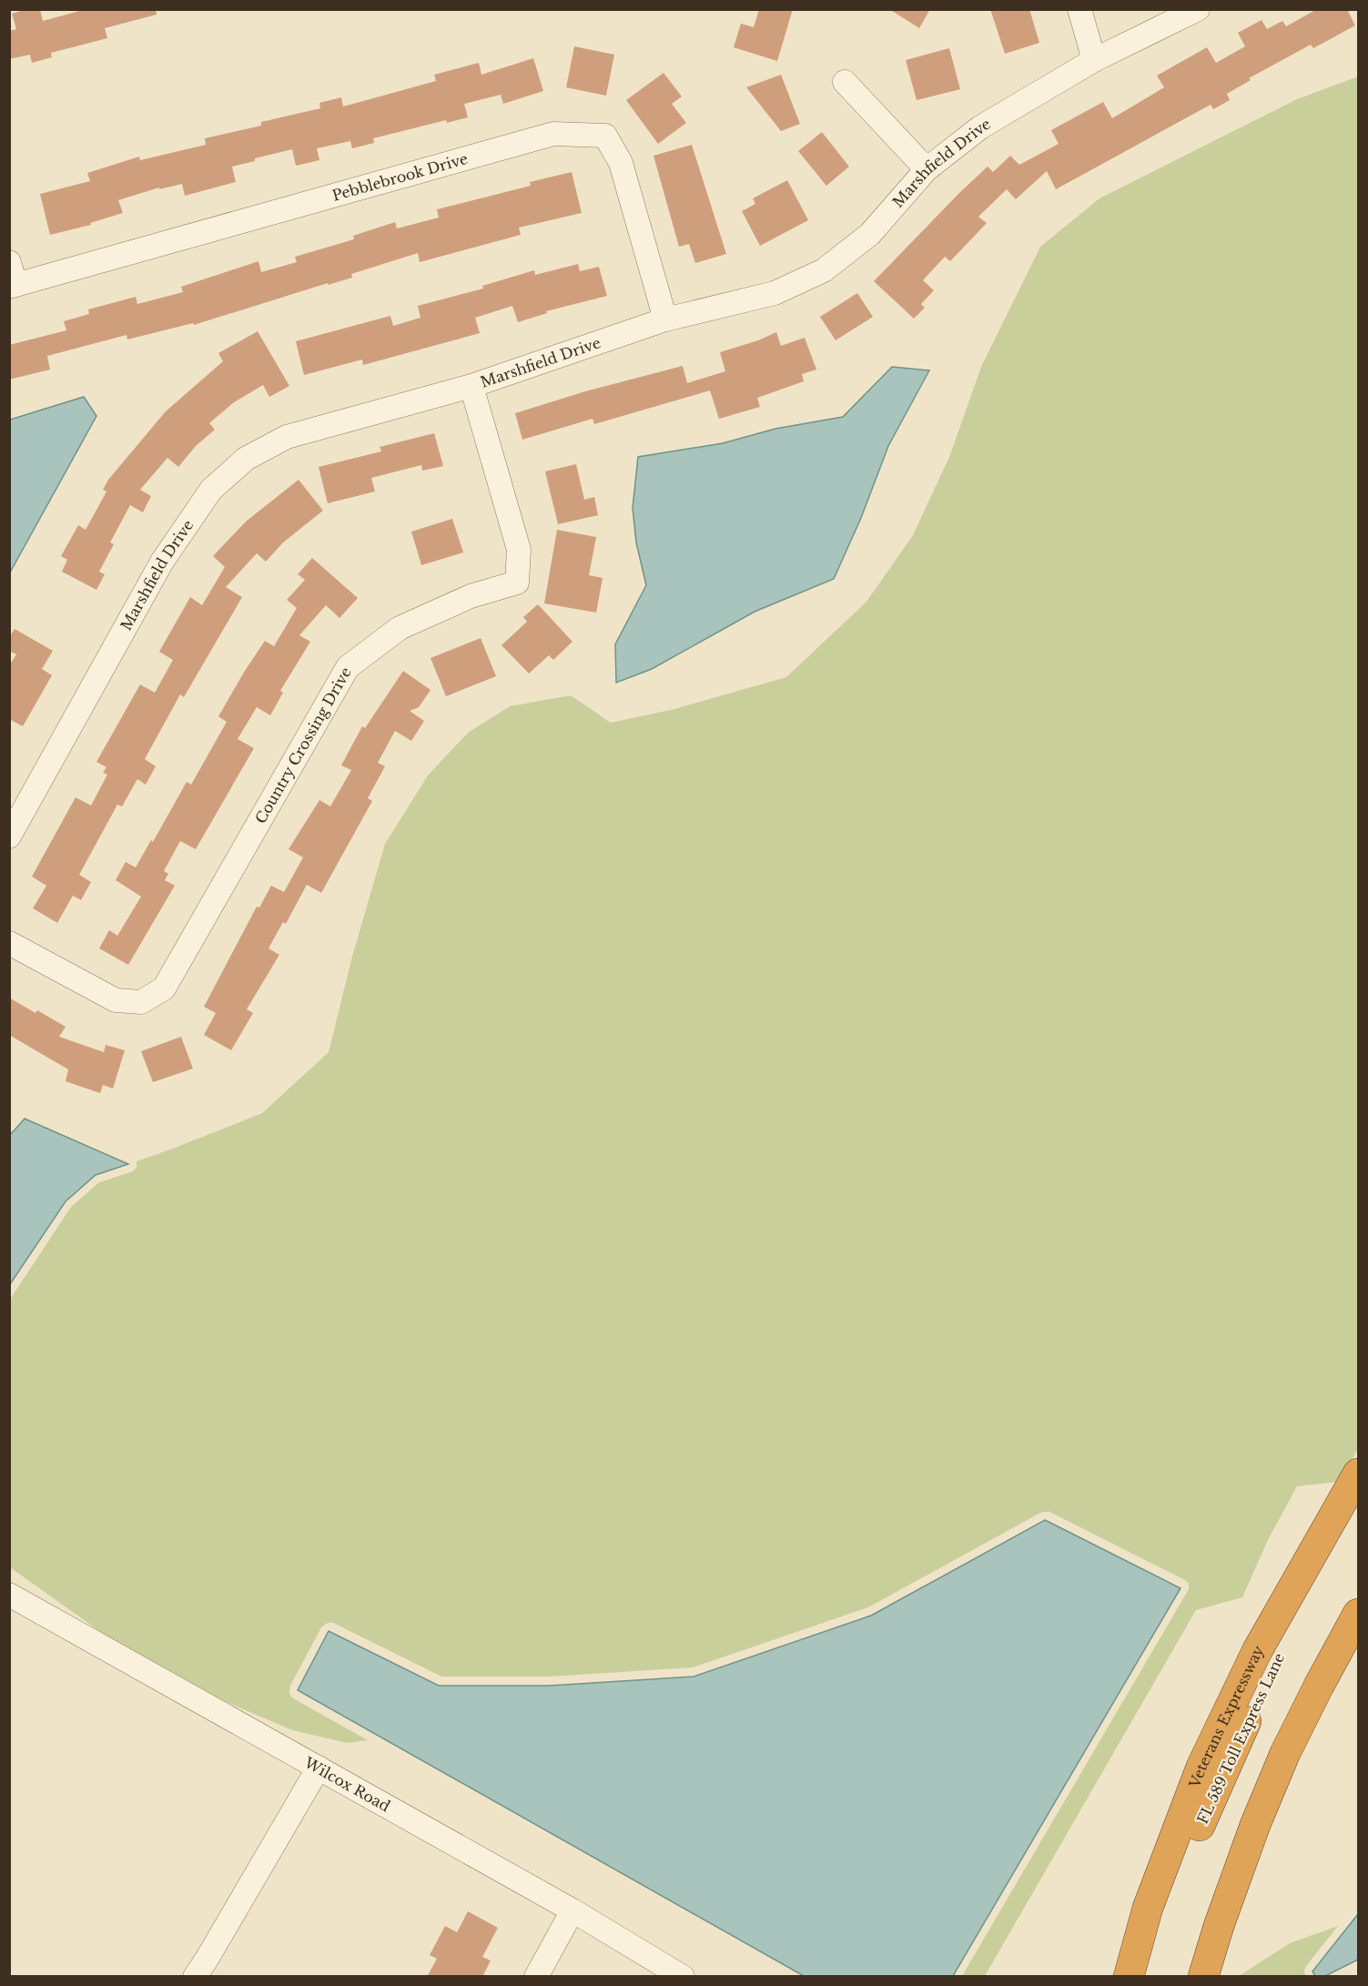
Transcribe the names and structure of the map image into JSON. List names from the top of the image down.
{
  "streets": {
    "highway": ["Veterans Expressway", "FL 589 Toll Express Lane"],
    "street": [
      "Marshfield Drive",
      "Pebblebrook Drive",
      "Country Crossing Drive",
      "Wilcox Road"
    ]
  },
  "crossings": [
    ["Marshfield Drive", "Pebblebrook Drive"],
    ["Marshfield Drive", "Country Crossing Drive"]
  ]
}
